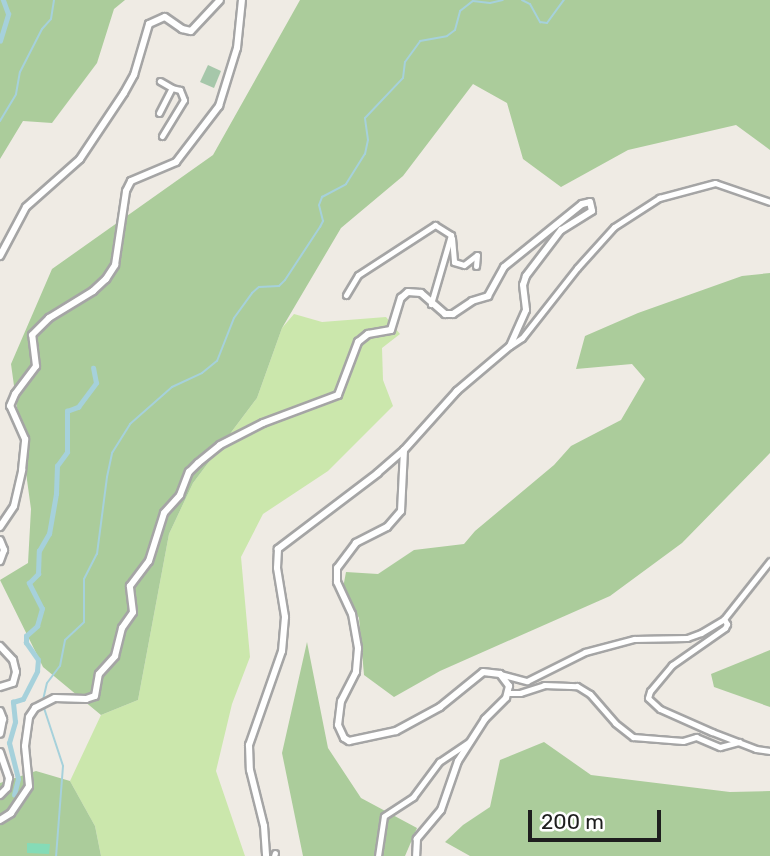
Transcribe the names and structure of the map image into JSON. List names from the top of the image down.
{
  "scale_bar": "200 m"
}
